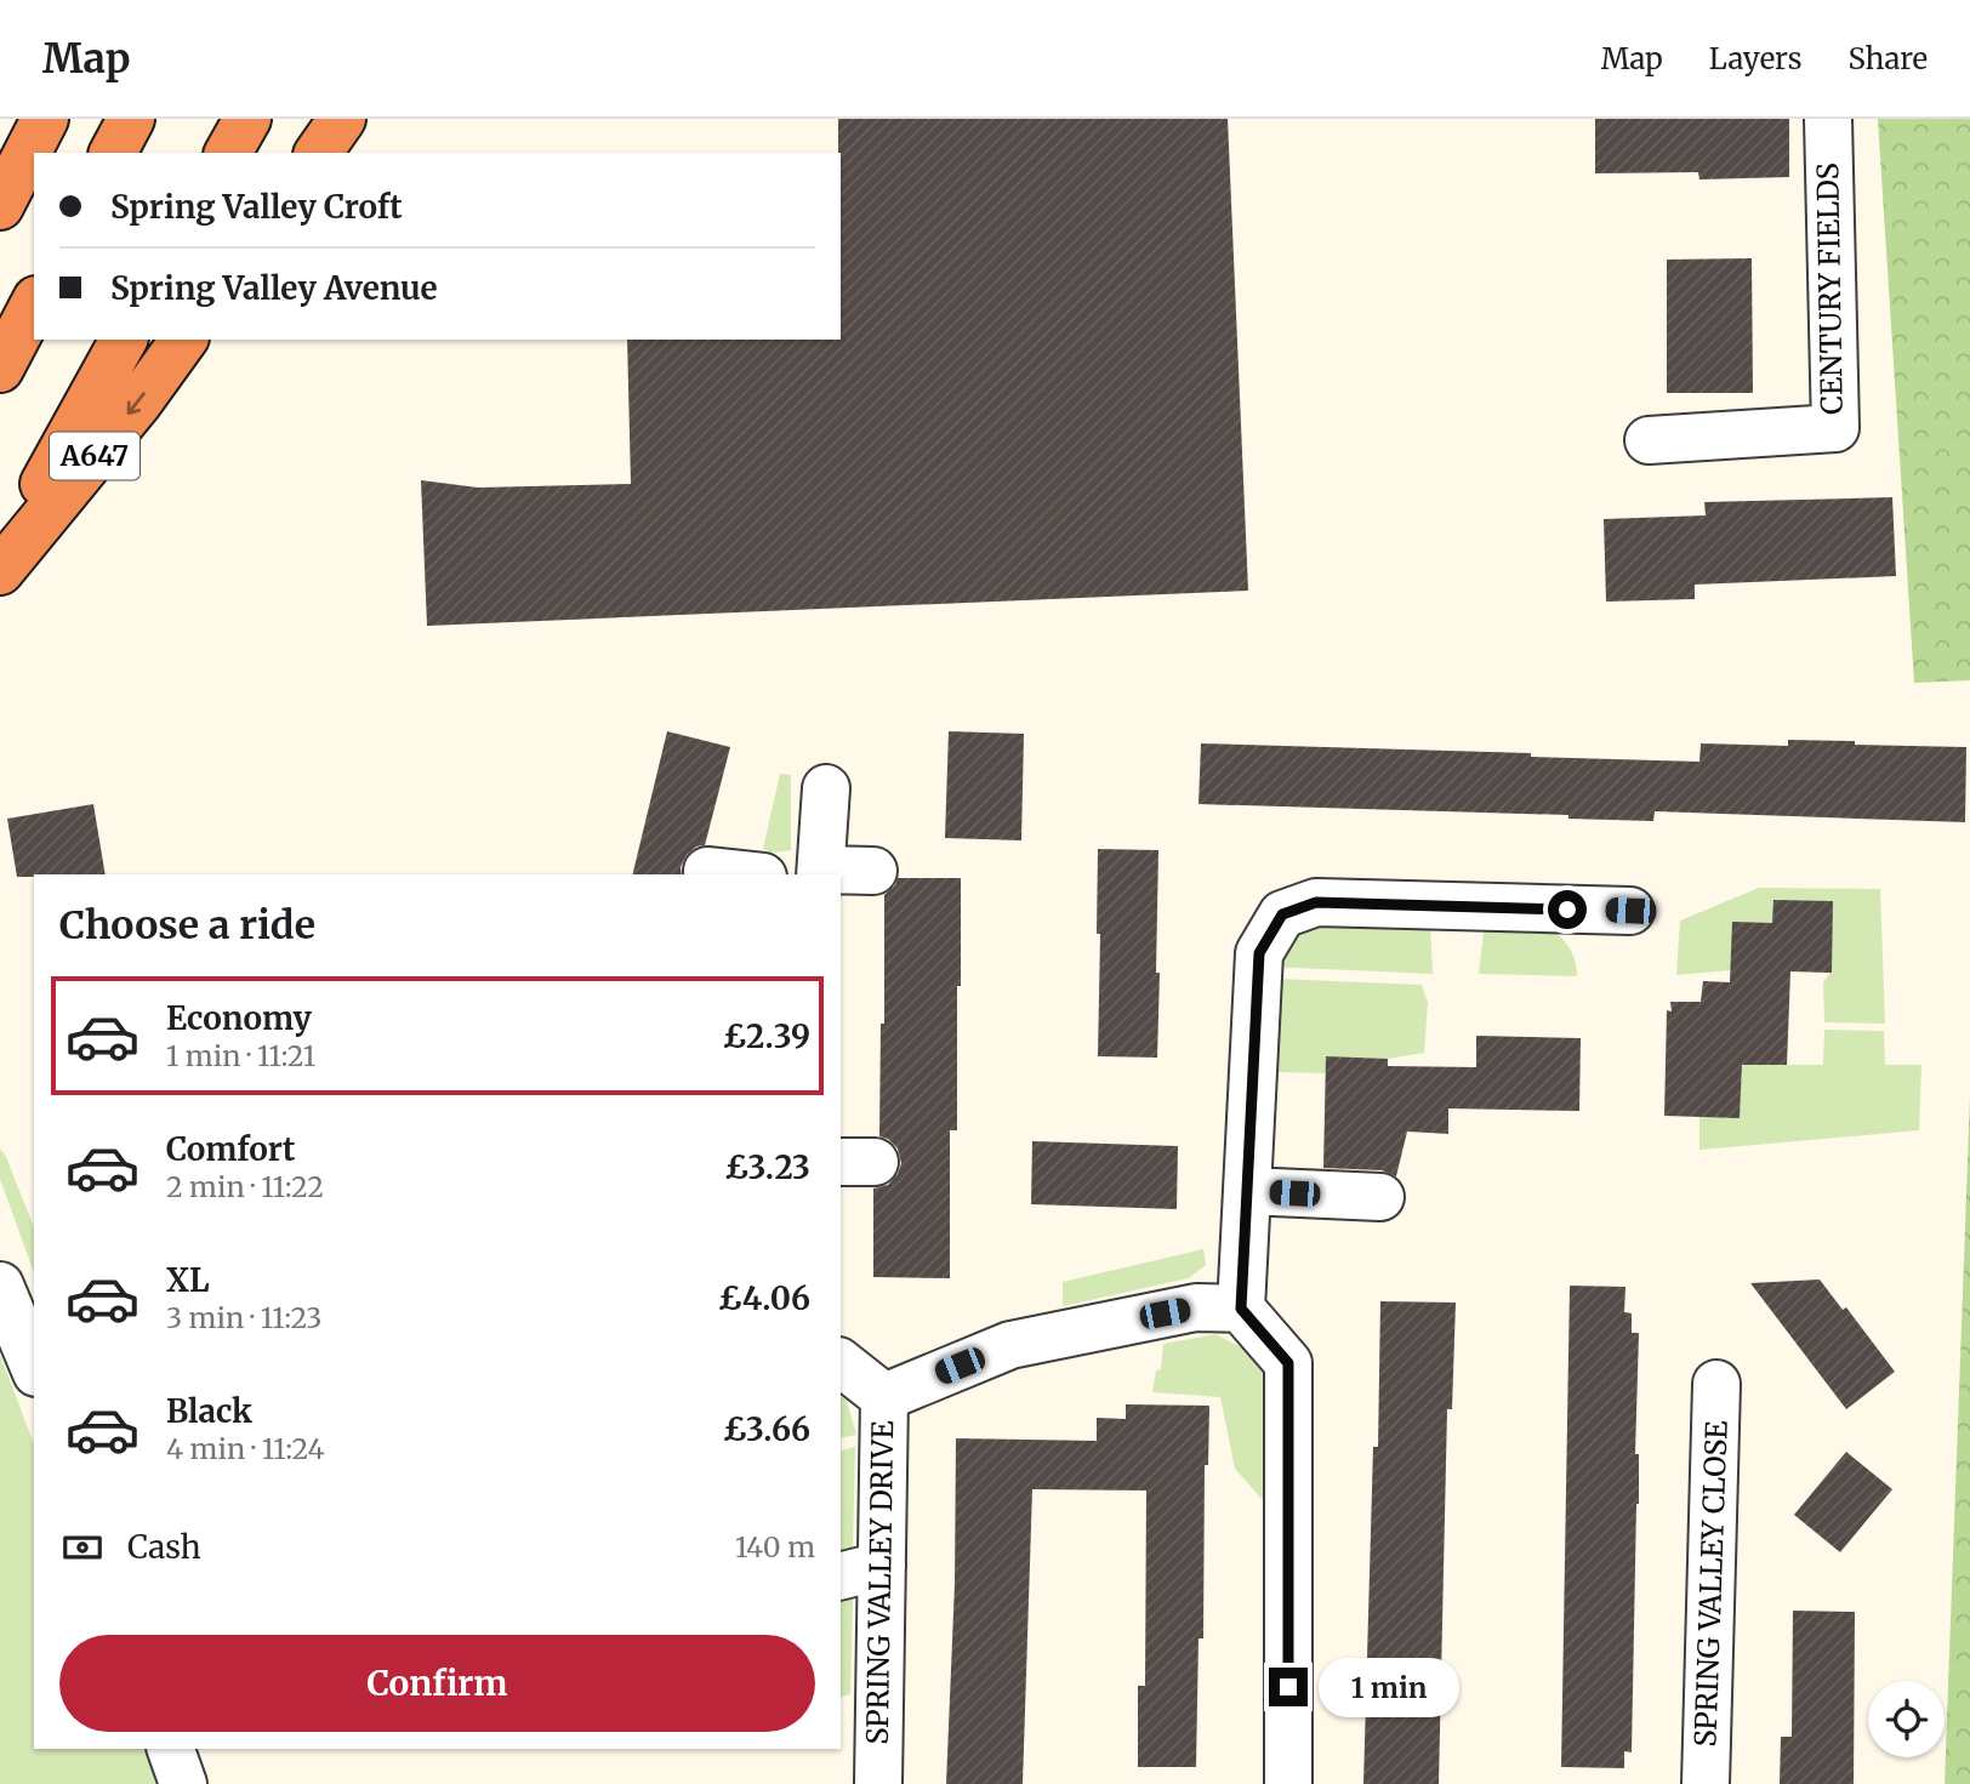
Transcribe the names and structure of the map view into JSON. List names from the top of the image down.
{
  "streets": {
    "highway": ["A647"],
    "street": ["CENTURY FIELDS", "SPRING VALLEY DRIVE", "SPRING VALLEY CLOSE"]
  },
  "page": {
    "header": "Map",
    "nav": ["Map", "Layers", "Share"],
    "banner": ["Spring Valley Croft", "Spring Valley Avenue"],
    "heading": "Choose a ride",
    "list": [
      {
        "name": "Economy",
        "note": "1 min · 11:21",
        "value": "£2.39"
      },
      {
        "name": "Comfort",
        "note": "2 min · 11:22",
        "value": "£3.23"
      },
      {
        "name": "XL",
        "note": "3 min · 11:23",
        "value": "£4.06"
      },
      {
        "name": "Black",
        "note": "4 min · 11:24",
        "value": "£3.66"
      }
    ],
    "pay": ["Cash", "140 m"],
    "buttons": "Confirm",
    "bubble": "1 min"
  }
}
